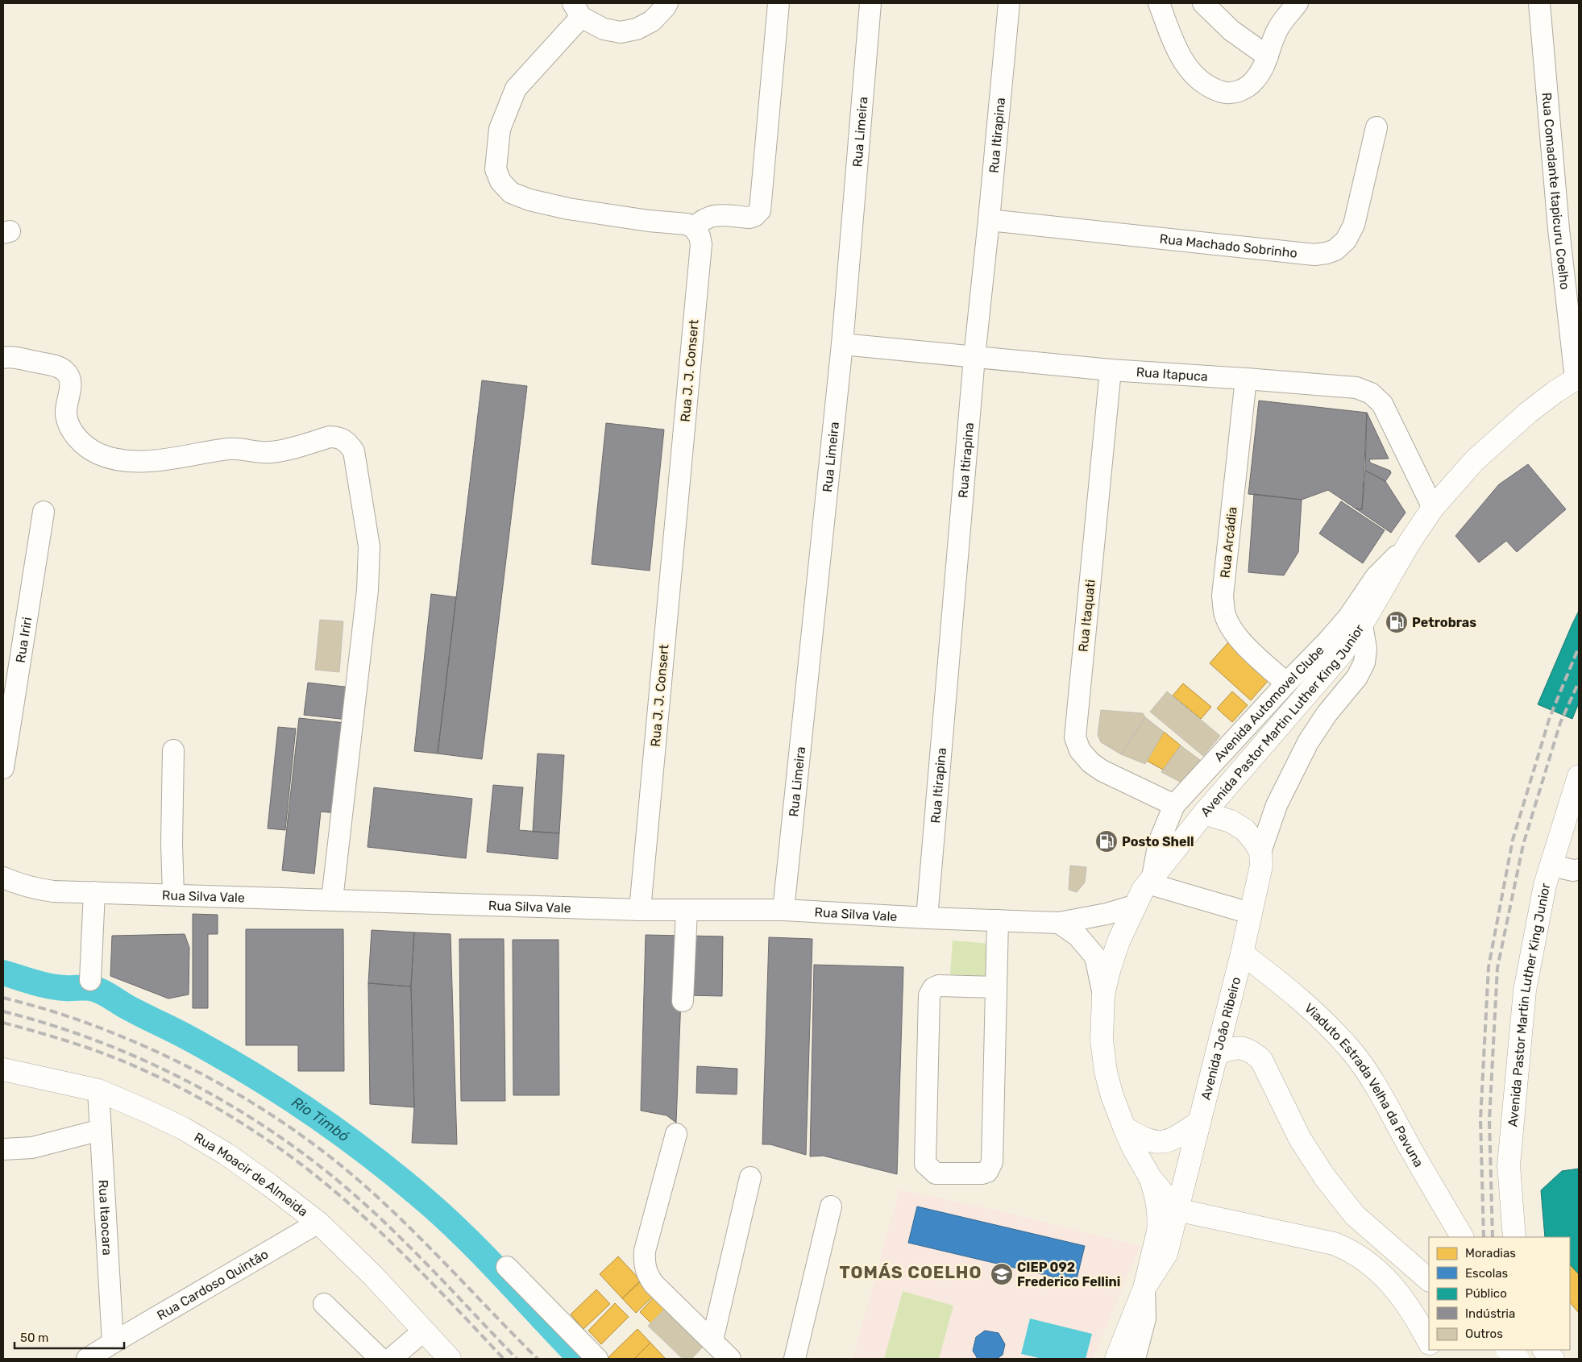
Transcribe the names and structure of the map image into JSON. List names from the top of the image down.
{
  "streets": {
    "main road": [
      "Avenida Pastor Martin Luther King Junior",
      "Avenida João Ribeiro",
      "Viaduto Estrada Velha da Pavuna",
      "Rua Moacir de Almeida"
    ],
    "street": [
      "Rua Limeira",
      "Rua Itirapina",
      "Rua Comadante Itapicuru Coelho",
      "Rua Machado Sobrinho",
      "Rua J. J. Consert",
      "Rua Itapuca",
      "Rua Arcádia",
      "Rua Itaquati",
      "Rua Iriri",
      "Avenida Automovel Clube",
      "Rua Silva Vale",
      "Rua Itaocara",
      "Rua Cardoso Quintão"
    ]
  },
  "crossings": [
    ["Rua Limeira", "Rua Itapuca"],
    ["Rua Limeira", "Rua Silva Vale"],
    ["Rua Itirapina", "Rua Machado Sobrinho"],
    ["Rua Itirapina", "Rua Itapuca"],
    ["Rua Itirapina", "Rua Silva Vale"],
    ["Rua Comadante Itapicuru Coelho", "Avenida Pastor Martin Luther King Junior"],
    ["Rua J. J. Consert", "Rua Silva Vale"],
    ["Rua Itapuca", "Rua Arcádia"],
    ["Rua Itapuca", "Rua Itaquati"],
    ["Rua Itapuca", "Avenida Pastor Martin Luther King Junior"],
    ["Rua Arcádia", "Avenida Automovel Clube"],
    ["Rua Itaquati", "Avenida Automovel Clube"],
    ["Avenida Automovel Clube", "Avenida Pastor Martin Luther King Junior"],
    ["Avenida Pastor Martin Luther King Junior", "Rua Silva Vale"],
    ["Avenida Pastor Martin Luther King Junior", "Avenida João Ribeiro"],
    ["Avenida João Ribeiro", "Viaduto Estrada Velha da Pavuna"],
    ["Rua Moacir de Almeida", "Rua Itaocara"],
    ["Rua Moacir de Almeida", "Rua Cardoso Quintão"],
    ["Rua Itaocara", "Rua Cardoso Quintão"]
  ],
  "districts": ["TOMÁS COELHO"],
  "water": ["Rio Timbó"],
  "places": {
    "fuel station": ["Petrobras", "Posto Shell"],
    "school or university": ["CIEP 092 Frederico Fellini"]
  },
  "legend": [
    "Moradias",
    "Escolas",
    "Público",
    "Indústria",
    "Outros"
  ],
  "scale_bar": "50 m"
}
